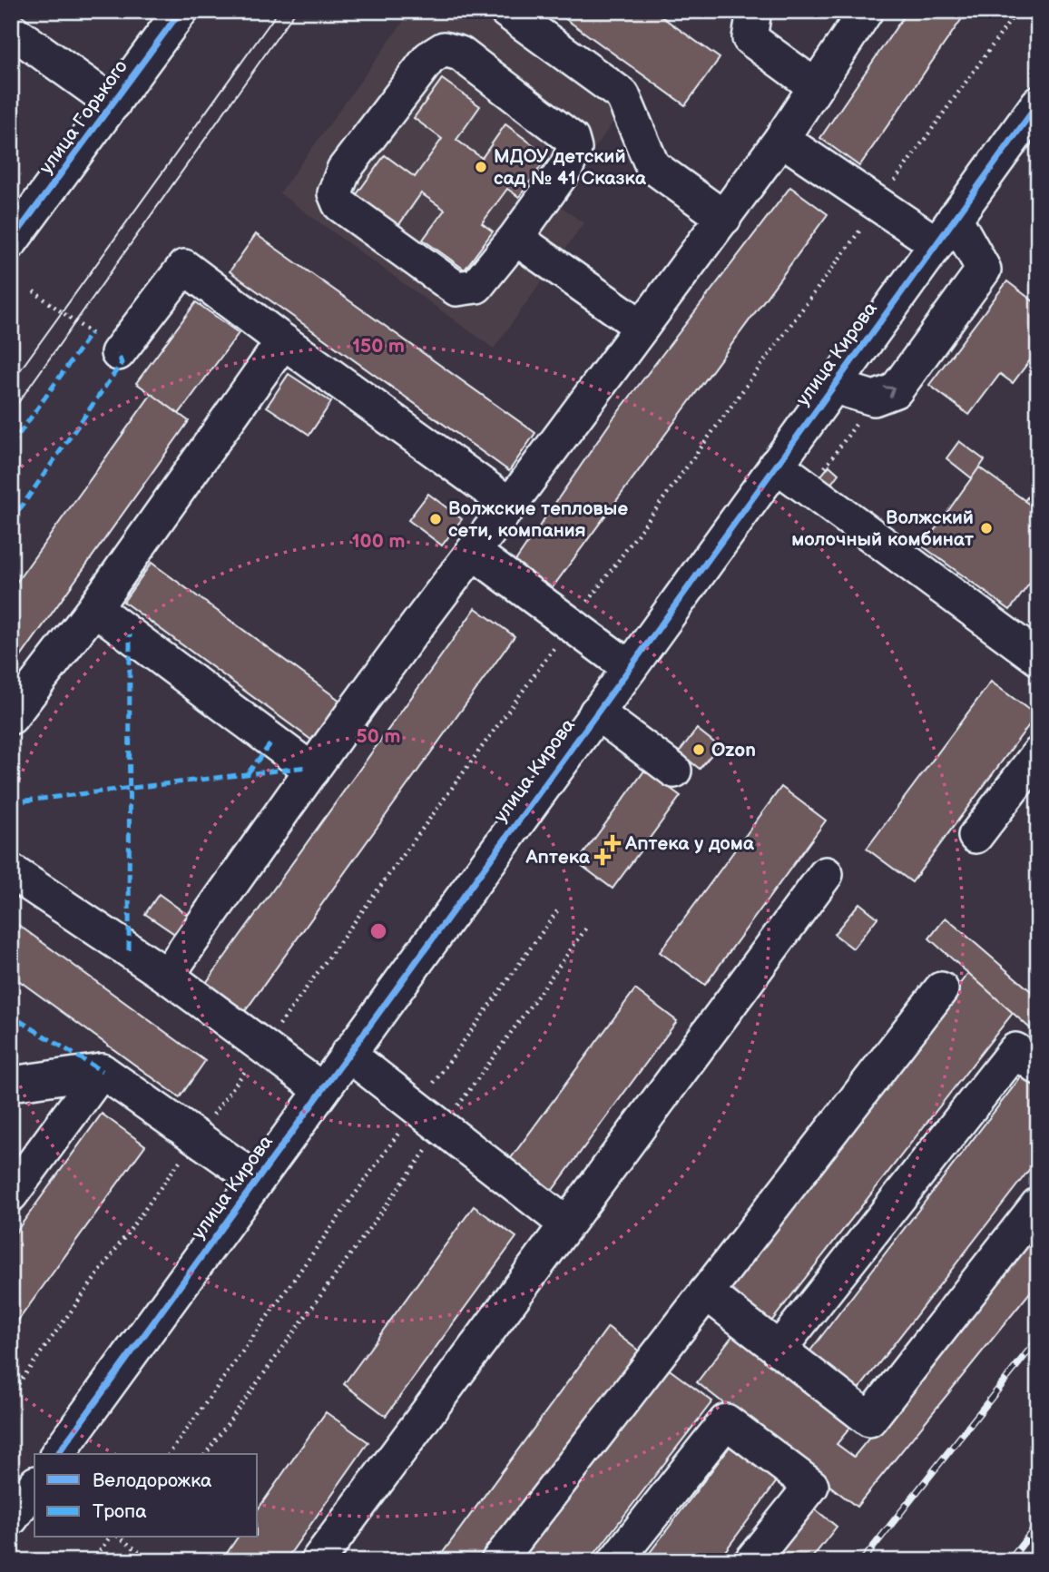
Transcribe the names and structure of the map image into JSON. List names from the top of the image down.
{
  "streets": {
    "street": ["улица Горького", "улица Кирова"]
  },
  "places": {
    "other": [
      "МДОУ детский сад № 41 Сказка",
      "Волжские тепловые сети, компания",
      "Волжский молочный комбинат",
      "Ozon"
    ],
    "health": ["Аптека у дома", "Аптека"]
  },
  "legend": ["Велодорожка", "Тропа"],
  "rings": ["150 m", "100 m", "50 m"]
}
